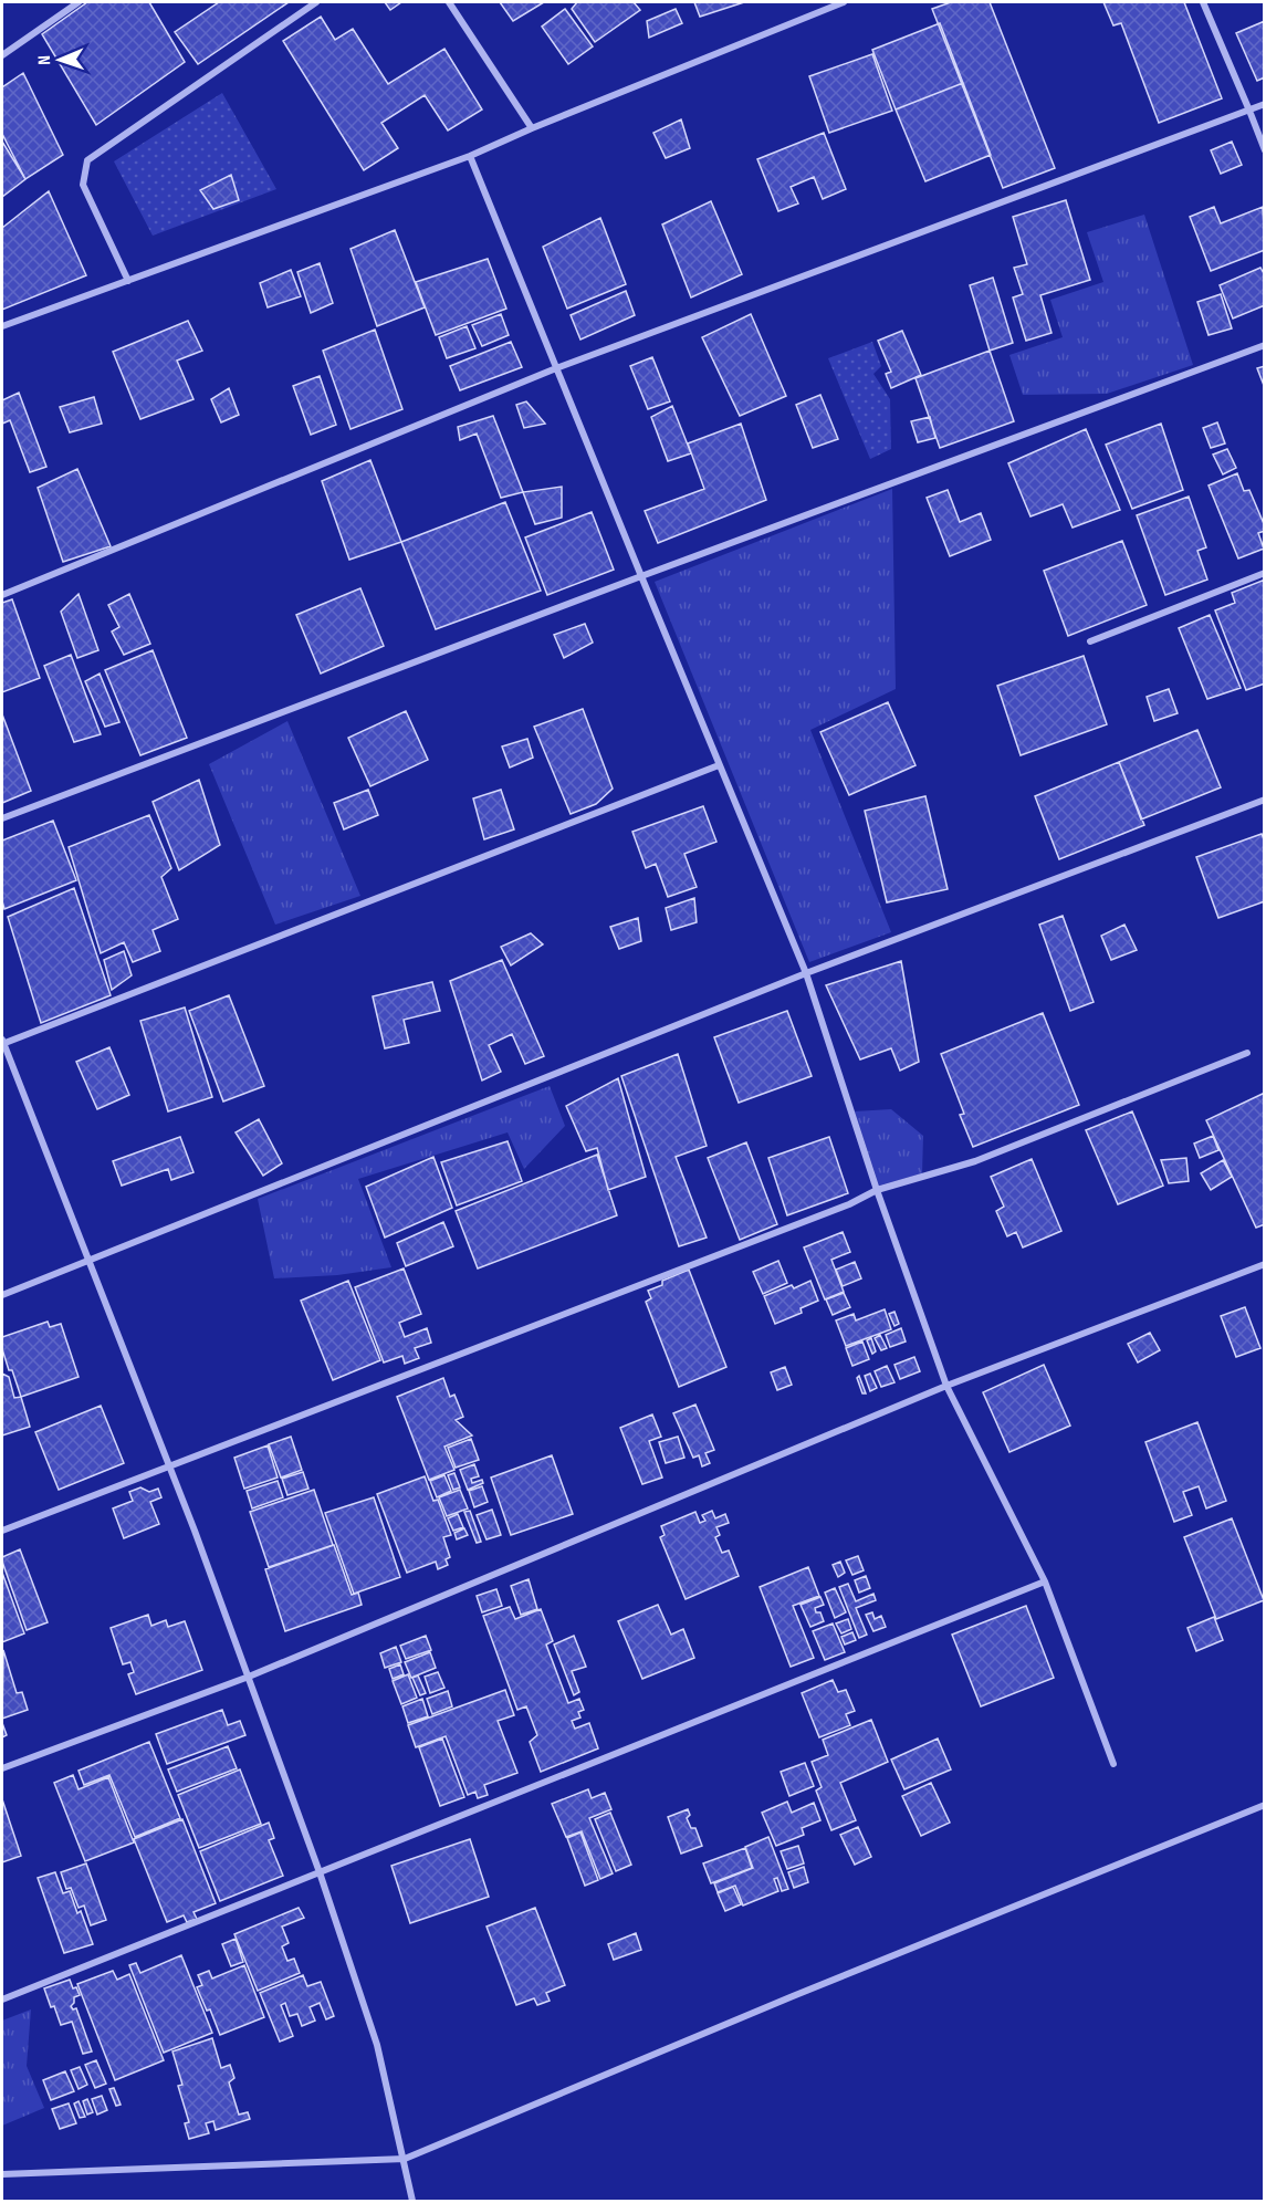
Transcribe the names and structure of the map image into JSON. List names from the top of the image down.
{
  "north": "left"
}
